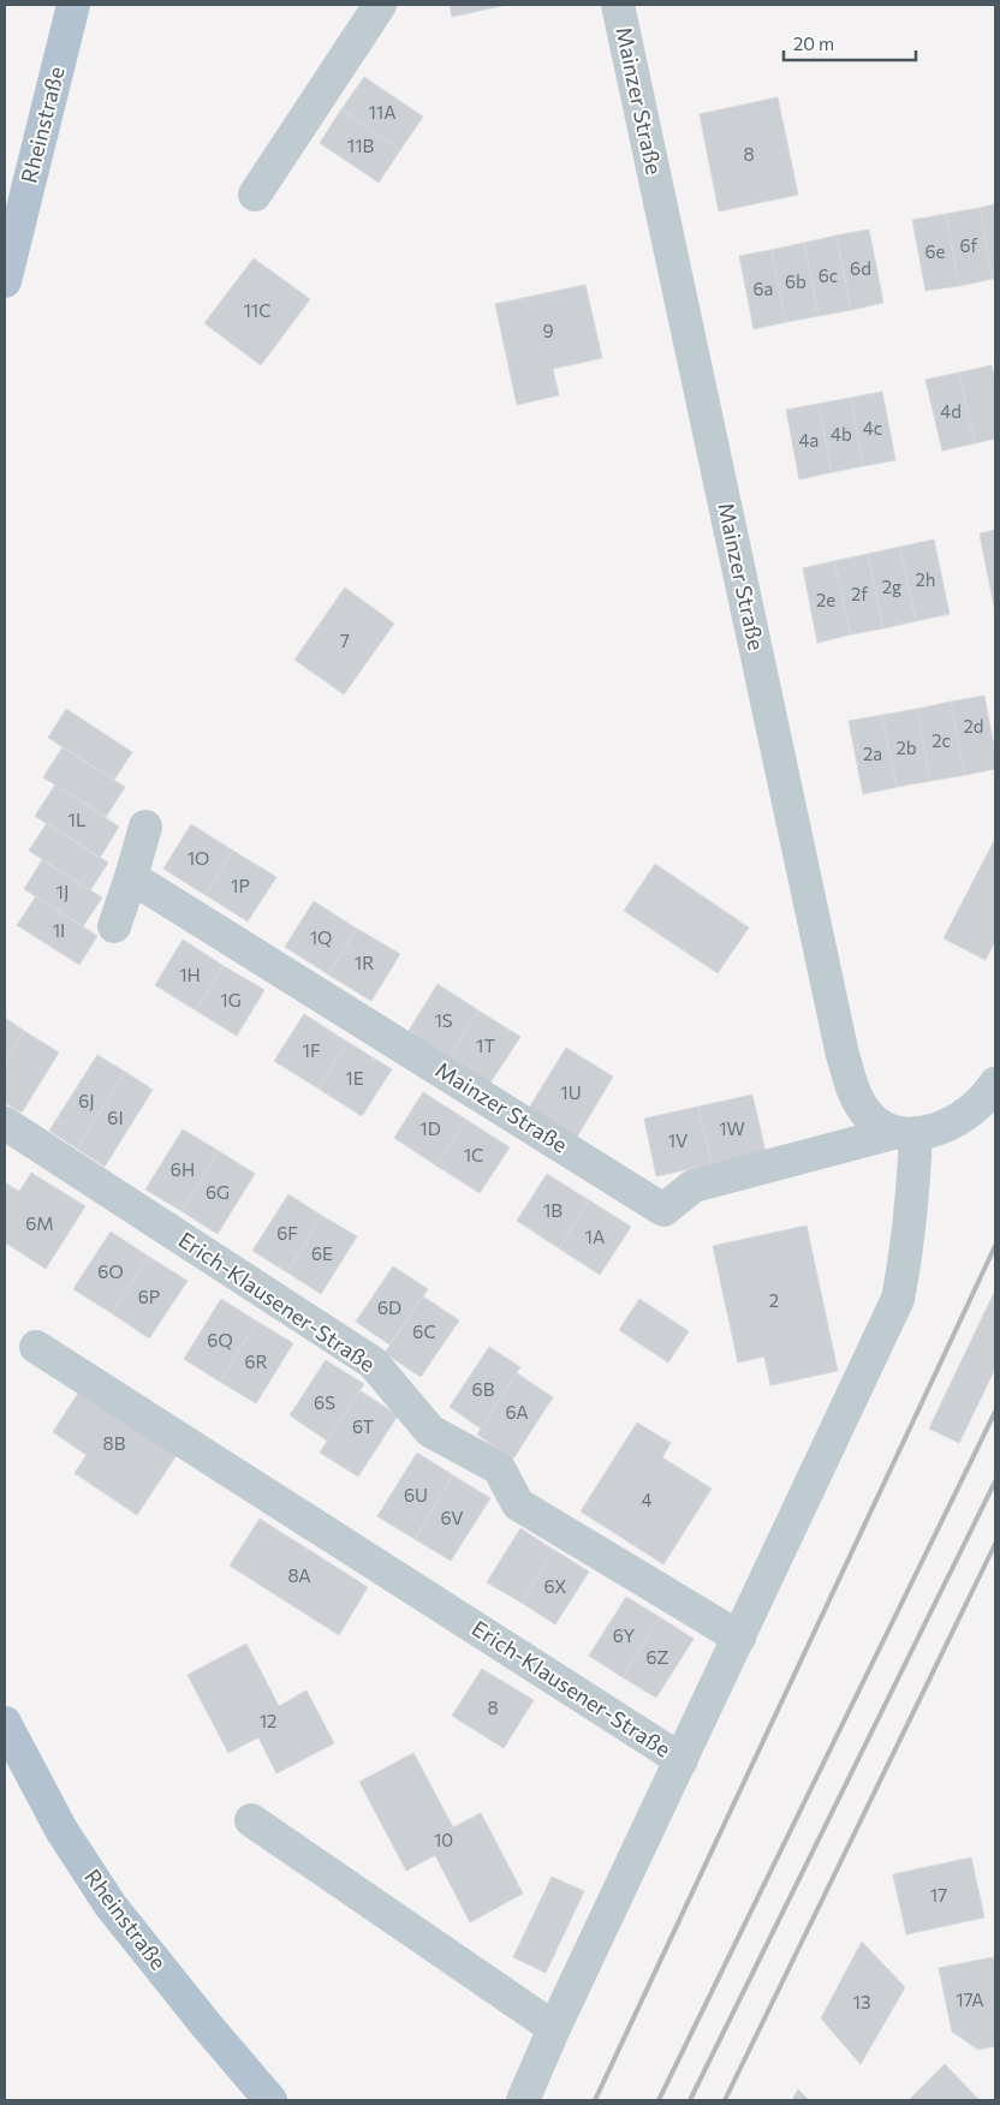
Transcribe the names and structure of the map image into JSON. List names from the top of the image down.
{
  "streets": {
    "main road": ["Rheinstraße"],
    "street": ["Mainzer Straße", "Erich-Klausener-Straße"]
  },
  "crossings": [
    ["Mainzer Straße", "Erich-Klausener-Straße"]
  ],
  "house_numbers": [
    "11A",
    "11B",
    "8",
    "6f",
    "6e",
    "6d",
    "6c",
    "6b",
    "6a",
    "11C",
    "9",
    "4d",
    "4c",
    "4b",
    "4a",
    "2h",
    "2g",
    "2f",
    "2e",
    "7",
    "2d",
    "2c",
    "2b",
    "2a",
    "1L",
    "1O",
    "1P",
    "1J",
    "1I",
    "1Q",
    "1R",
    "1H",
    "1G",
    "1S",
    "1T",
    "1F",
    "1E",
    "1U",
    "6J",
    "6I",
    "1D",
    "1W",
    "1V",
    "1C",
    "6H",
    "6G",
    "1B",
    "6M",
    "6F",
    "1A",
    "6E",
    "6O",
    "6P",
    "2",
    "6D",
    "6C",
    "6Q",
    "6R",
    "6B",
    "6S",
    "6A",
    "6T",
    "8B",
    "6U",
    "4",
    "6V",
    "8A",
    "6X",
    "6Y",
    "6Z",
    "8",
    "12",
    "10",
    "17",
    "17A",
    "13"
  ],
  "scale_bar": "20 m"
}
